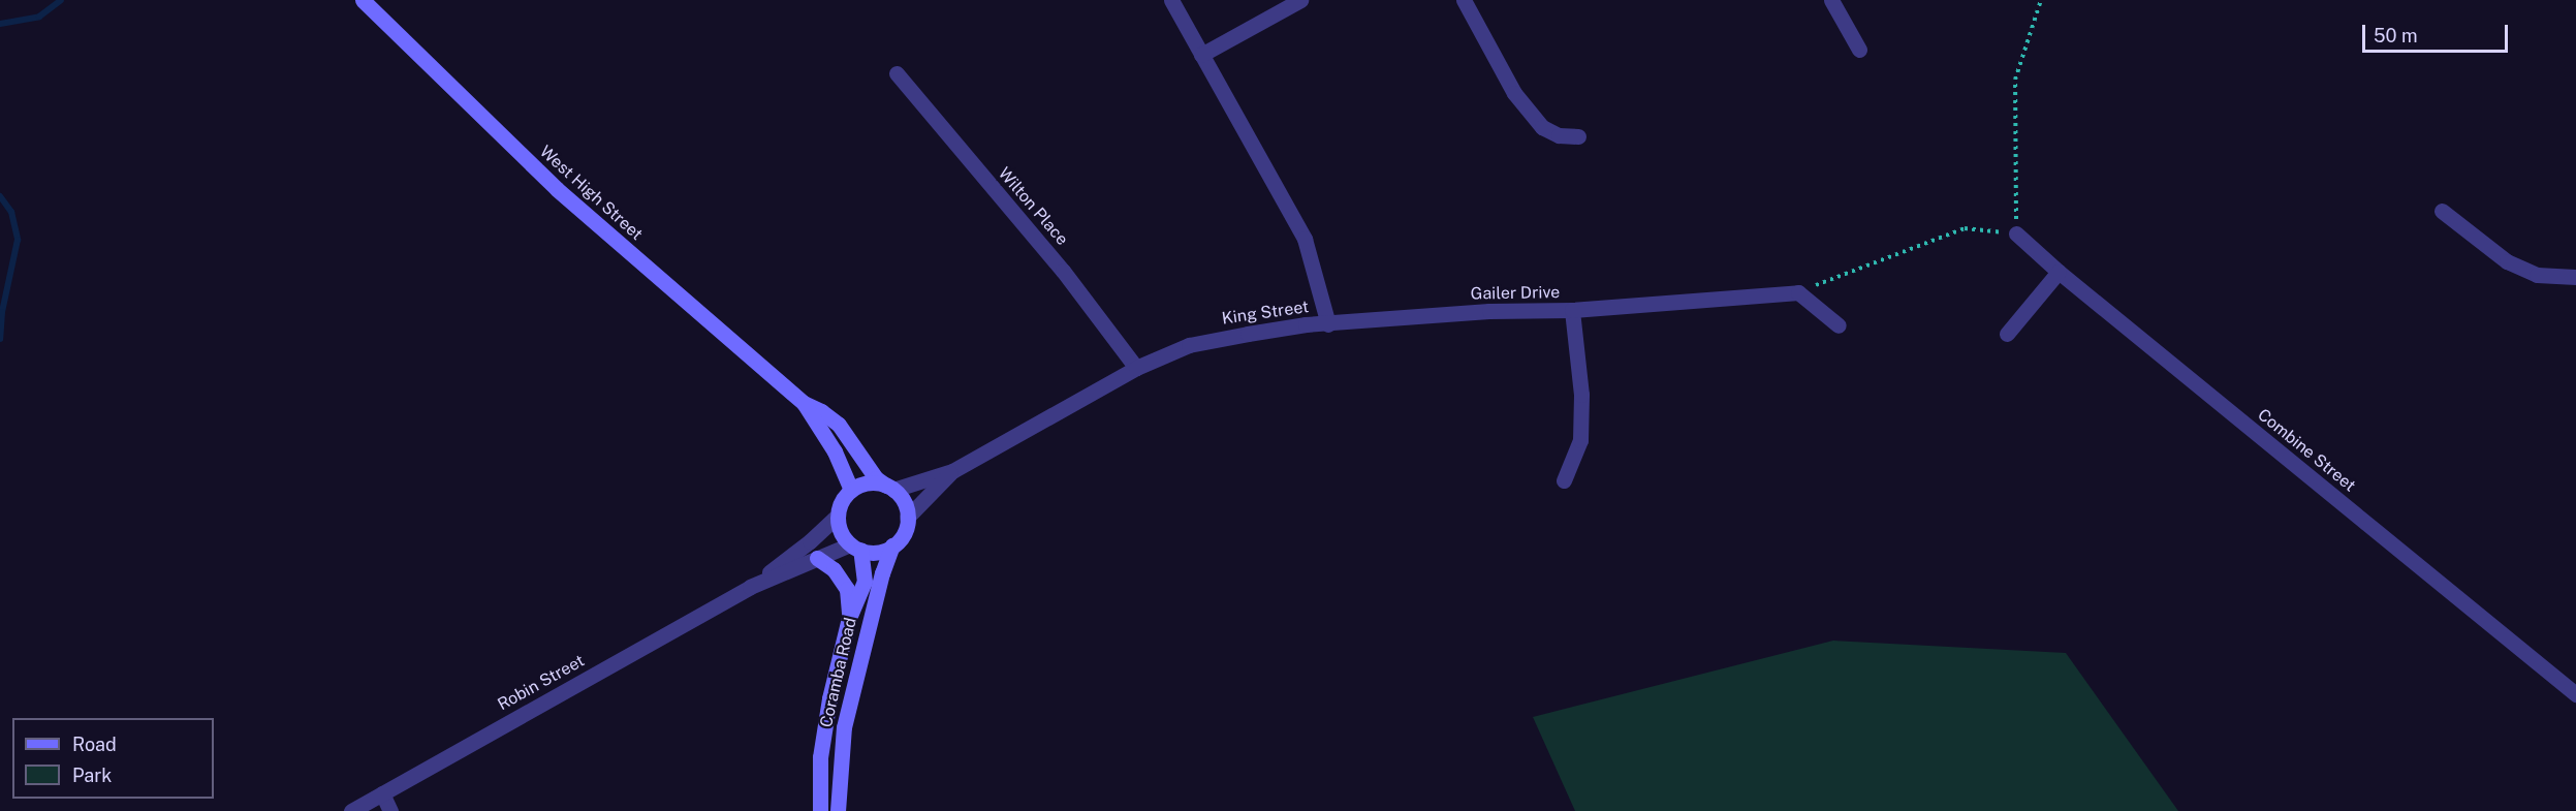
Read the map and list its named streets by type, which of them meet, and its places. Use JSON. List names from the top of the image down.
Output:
{
  "streets": {
    "main road": ["West High Street", "Coramba Road"],
    "street": [
      "Wilton Place",
      "Gailer Drive",
      "King Street",
      "Combine Street",
      "Robin Street"
    ]
  },
  "crossings": [
    ["West High Street", "King Street"],
    ["West High Street", "Coramba Road"],
    ["West High Street", "Robin Street"],
    ["Wilton Place", "King Street"],
    ["Gailer Drive", "King Street"],
    ["King Street", "Coramba Road"],
    ["King Street", "Robin Street"],
    ["Coramba Road", "Robin Street"]
  ],
  "legend": ["Road", "Park"],
  "scale_bar": "50 m"
}
